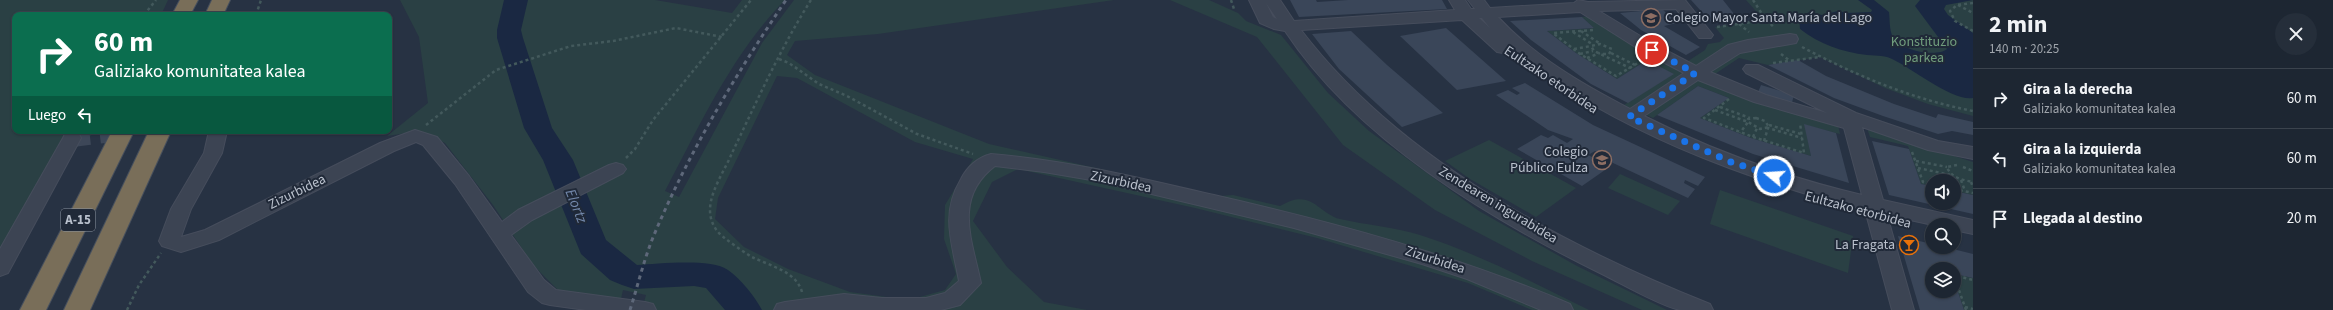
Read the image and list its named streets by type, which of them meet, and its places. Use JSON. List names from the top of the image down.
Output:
{
  "streets": {
    "highway": ["A-15"],
    "street": ["Eultzako etorbidea", "Zizurbidea", "Zendearen ingurabidea"]
  },
  "water": ["Elortz"],
  "parks": ["Konstituzio parkea"],
  "places": {
    "school or university": ["Colegio Mayor Santa María del Lago", "Colegio Público Eulza"],
    "bar": ["La Fragata"]
  },
  "page": {
    "heading": ["2 min", "140 m · 20:25"],
    "turn": ["60 m", "Galiziako komunitatea kalea"],
    "list": [
      {
        "name": "Gira a la derecha",
        "note": "Galiziako komunitatea kalea",
        "value": "60 m"
      },
      {
        "name": "Gira a la izquierda",
        "note": "Galiziako komunitatea kalea",
        "value": "60 m"
      },
      {
        "name": "Llegada al destino",
        "value": "20 m"
      }
    ],
    "then": "Luego"
  }
}
